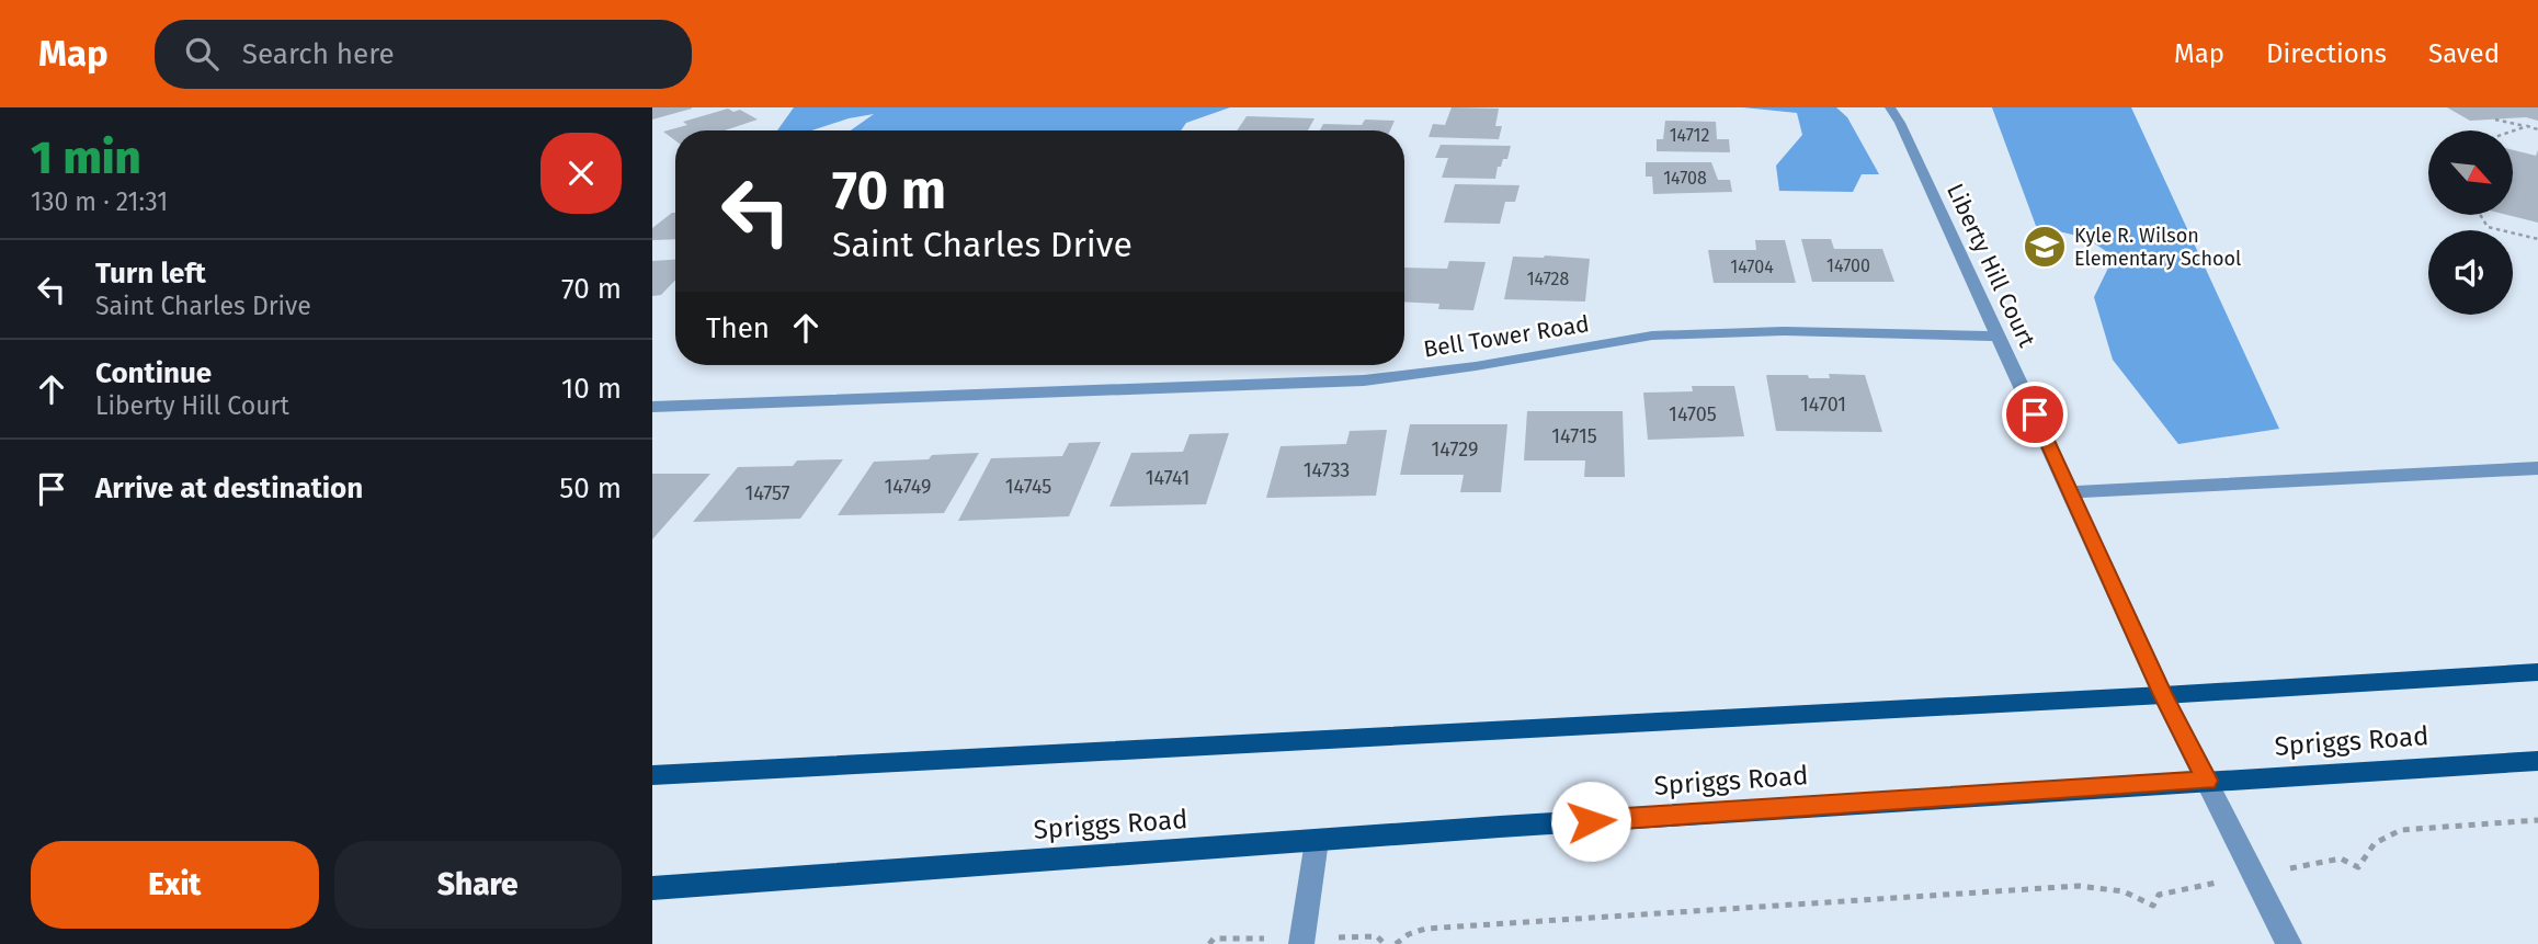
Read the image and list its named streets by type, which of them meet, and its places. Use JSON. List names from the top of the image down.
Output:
{
  "streets": {
    "main road": ["Spriggs Road"],
    "street": ["Liberty Hill Court", "Bell Tower Road"]
  },
  "crossings": [
    ["Liberty Hill Court", "Bell Tower Road"],
    ["Liberty Hill Court", "Spriggs Road"]
  ],
  "places": {
    "school or university": ["Kyle R. Wilson Elementary School"]
  },
  "house_numbers": [
    "14712",
    "14708",
    "14700",
    "14704",
    "14728",
    "14701",
    "14705",
    "14715",
    "14729",
    "14733",
    "14741",
    "14749",
    "14745",
    "14757"
  ],
  "north": "bottom right",
  "page": {
    "header": "Map",
    "search": "Search here",
    "nav": ["Map", "Directions", "Saved"],
    "heading": ["1 min", "130 m · 21:31"],
    "turn": ["70 m", "Saint Charles Drive"],
    "list": [
      {
        "name": "Turn left",
        "note": "Saint Charles Drive",
        "value": "70 m"
      },
      {
        "name": "Continue",
        "note": "Liberty Hill Court",
        "value": "10 m"
      },
      {
        "name": "Arrive at destination",
        "value": "50 m"
      }
    ],
    "then": "Then",
    "buttons": ["Exit", "Share"]
  }
}
